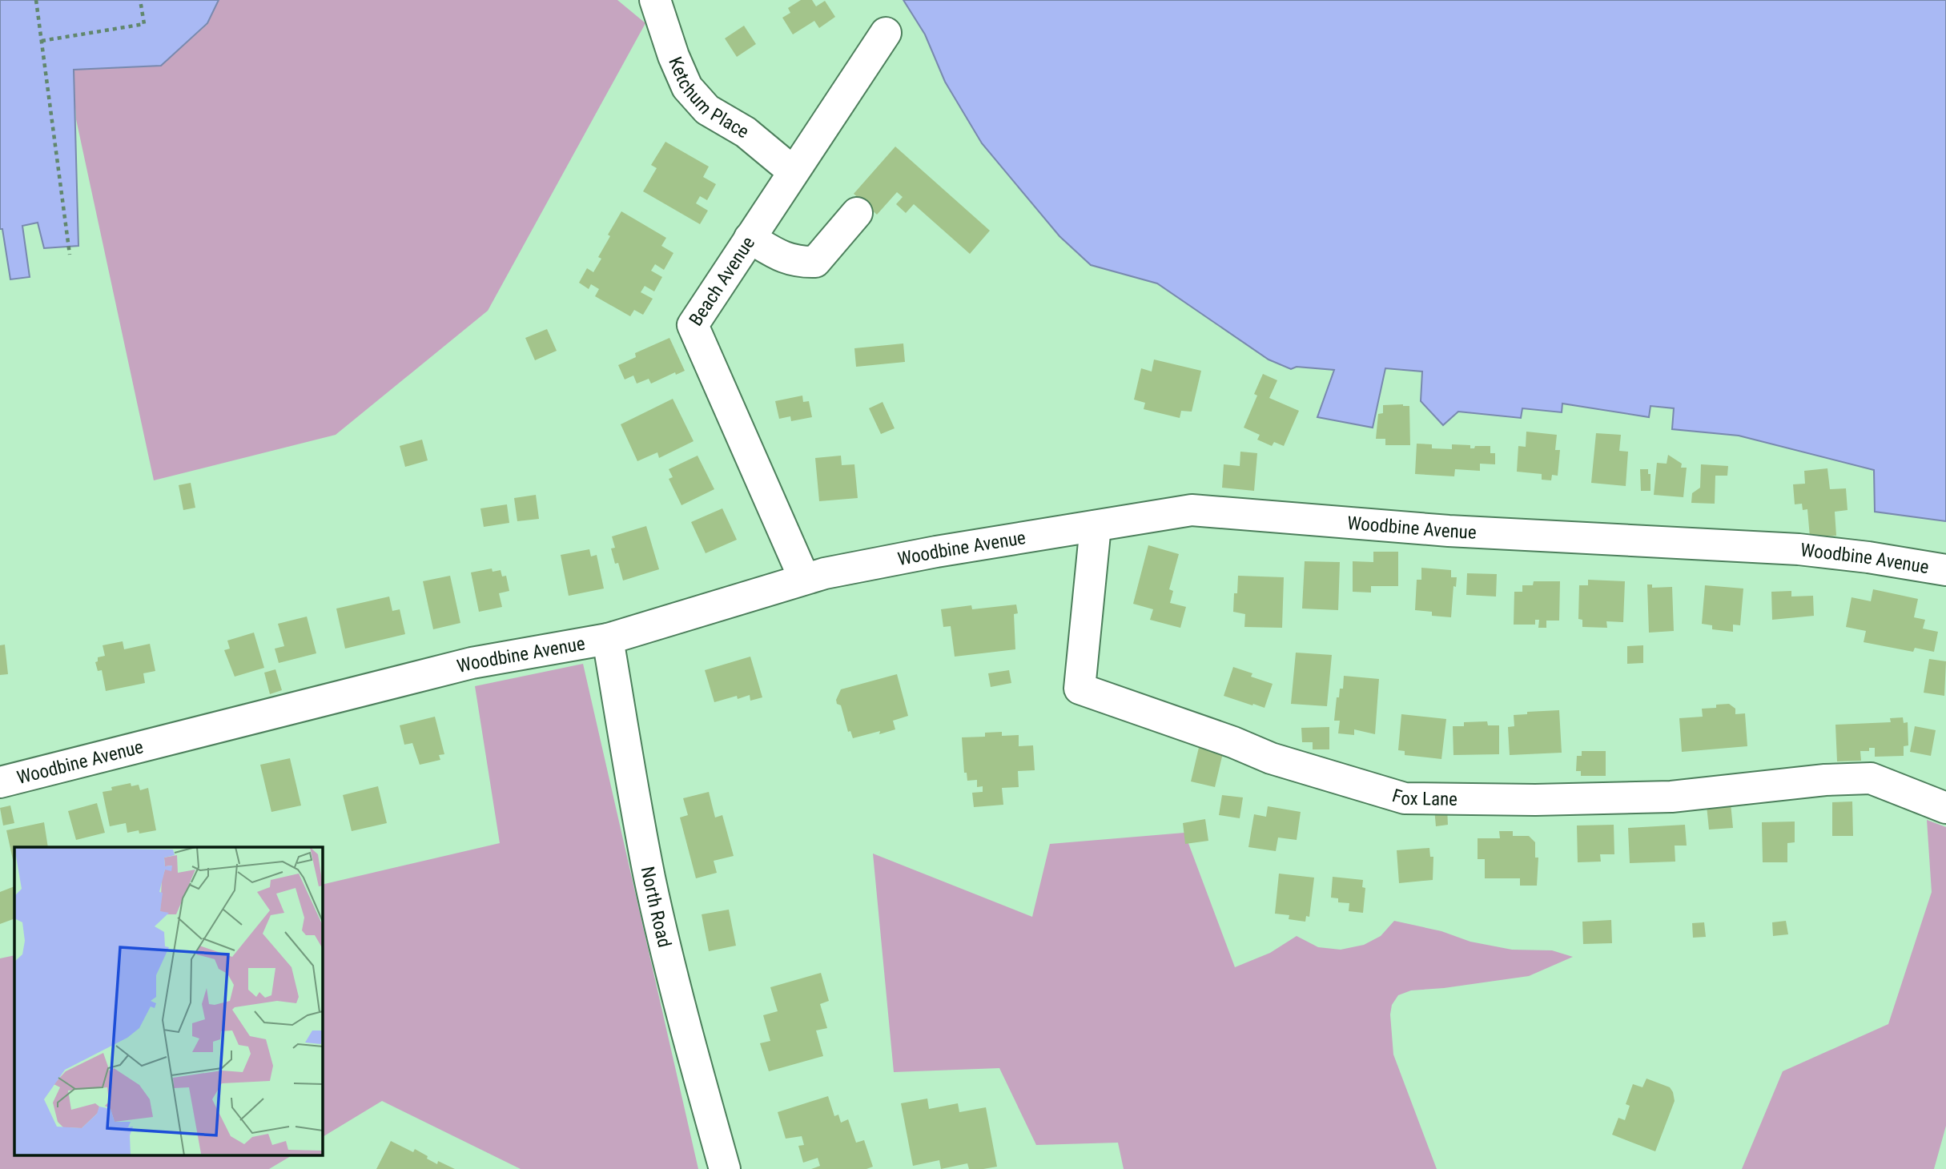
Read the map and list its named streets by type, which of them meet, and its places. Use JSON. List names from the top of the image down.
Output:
{
  "streets": {
    "street": [
      "Ketchum Place",
      "Beach Avenue",
      "Woodbine Avenue",
      "Fox Lane",
      "North Road"
    ]
  },
  "crossings": [
    ["Ketchum Place", "Beach Avenue"],
    ["Beach Avenue", "Woodbine Avenue"],
    ["Woodbine Avenue", "Fox Lane"],
    ["Woodbine Avenue", "North Road"]
  ]
}
